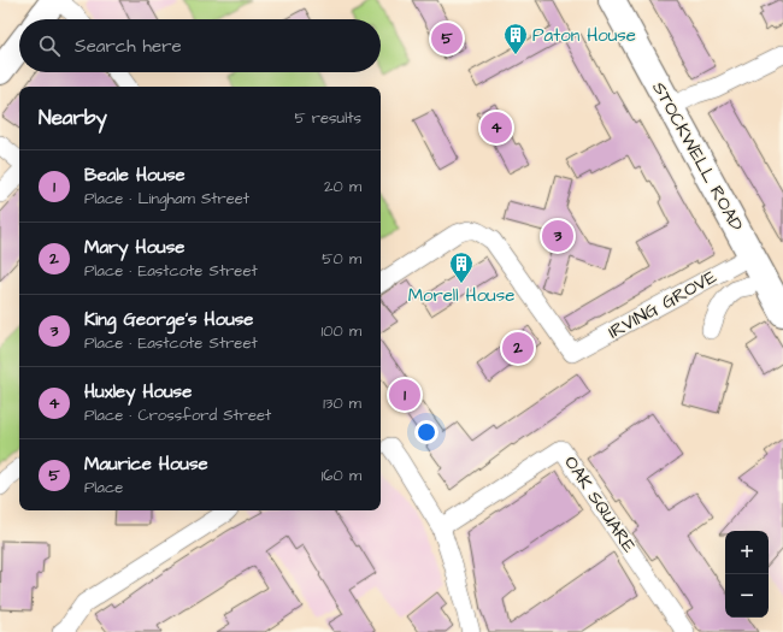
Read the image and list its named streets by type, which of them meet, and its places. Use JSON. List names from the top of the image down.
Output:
{
  "streets": {
    "highway": ["STOCKWELL ROAD"],
    "street": ["IRVING GROVE", "OAK SQUARE"]
  },
  "crossings": [
    ["STOCKWELL ROAD", "IRVING GROVE"]
  ],
  "places": {
    "building": ["Paton House", "Morell House"]
  },
  "page": {
    "search": "Search here",
    "pins": [
      "5",
      "4",
      "3",
      "2",
      "1"
    ],
    "heading": ["Nearby", "5 results"],
    "list": [
      {
        "mark": "1",
        "name": "Beale House",
        "note": "Place · Lingham Street",
        "value": "20 m"
      },
      {
        "mark": "2",
        "name": "Mary House",
        "note": "Place · Eastcote Street",
        "value": "50 m"
      },
      {
        "mark": "3",
        "name": "King George's House",
        "note": "Place · Eastcote Street",
        "value": "100 m"
      },
      {
        "mark": "4",
        "name": "Huxley House",
        "note": "Place · Crossford Street",
        "value": "130 m"
      },
      {
        "mark": "5",
        "name": "Maurice House",
        "note": "Place",
        "value": "160 m"
      }
    ],
    "map_buttons": ["+", "−"]
  }
}
